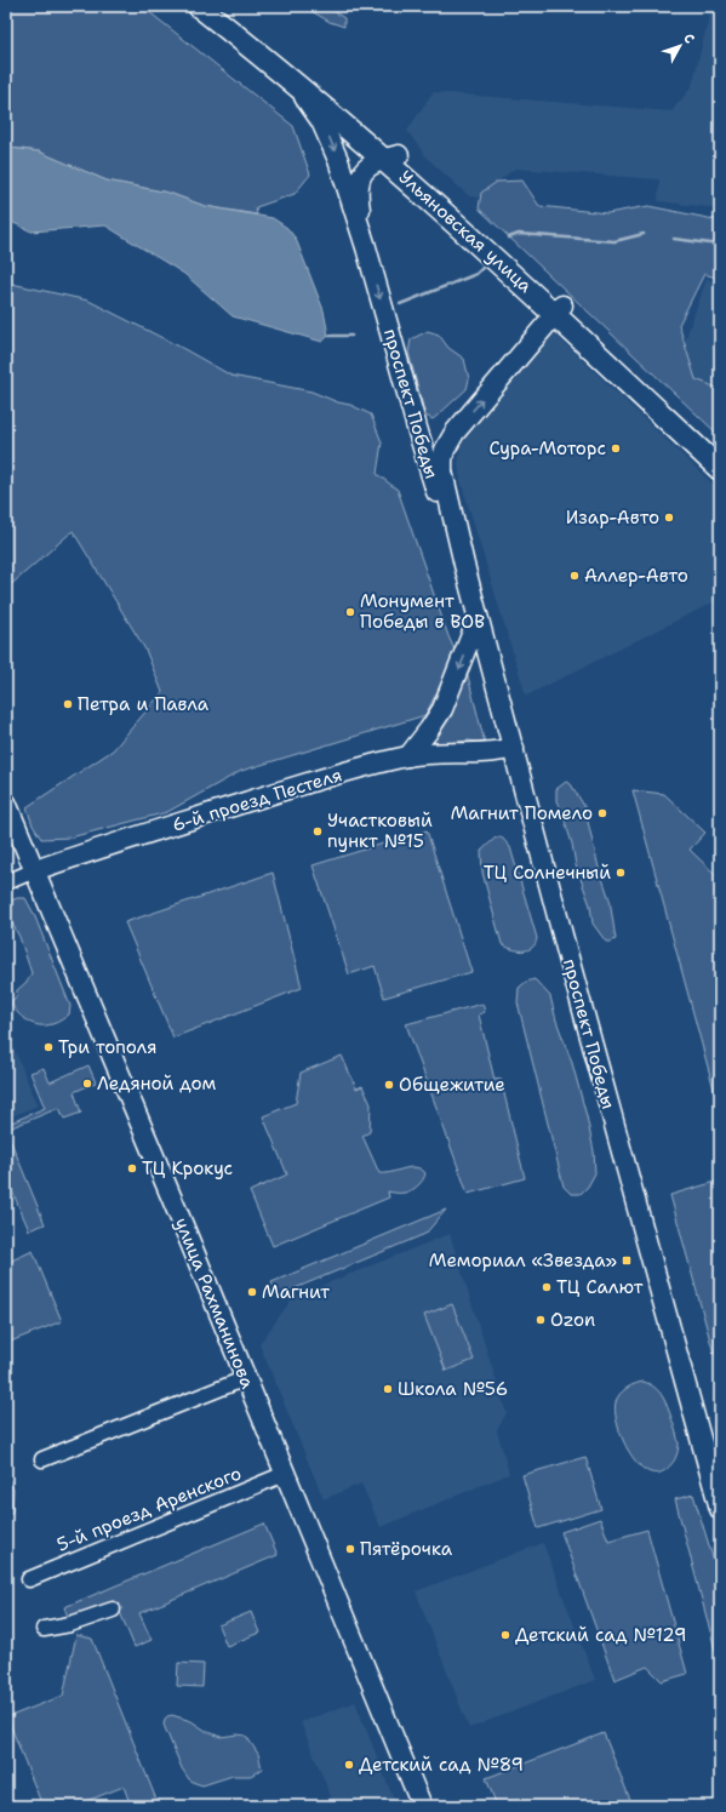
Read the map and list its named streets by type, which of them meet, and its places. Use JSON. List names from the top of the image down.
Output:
{
  "streets": {
    "highway": ["Ульяновская улица"],
    "main road": ["проспект Победы", "6-й проезд Пестеля", "улица Рахманинова"],
    "street": ["5-й проезд Аренского"]
  },
  "crossings": [
    ["Ульяновская улица", "проспект Победы"],
    ["проспект Победы", "6-й проезд Пестеля"],
    ["6-й проезд Пестеля", "улица Рахманинова"],
    ["улица Рахманинова", "5-й проезд Аренского"]
  ],
  "places": {
    "other": [
      "Сура-Моторс",
      "Изар-Авто",
      "Аллер-Авто",
      "Монумент Победы в ВОВ",
      "Петра и Павла",
      "Магнит Помело",
      "Участковый пункт №15",
      "ТЦ Солнечный",
      "Три тополя",
      "Ледяной дом",
      "Общежитие",
      "ТЦ Крокус",
      "ТЦ Салют",
      "Магнит",
      "Ozon",
      "Школа №56",
      "Пятёрочка",
      "Детский сад №129",
      "Детский сад №89"
    ],
    "transit": ["Мемориал «Звезда»"]
  },
  "north": "top right"
}
